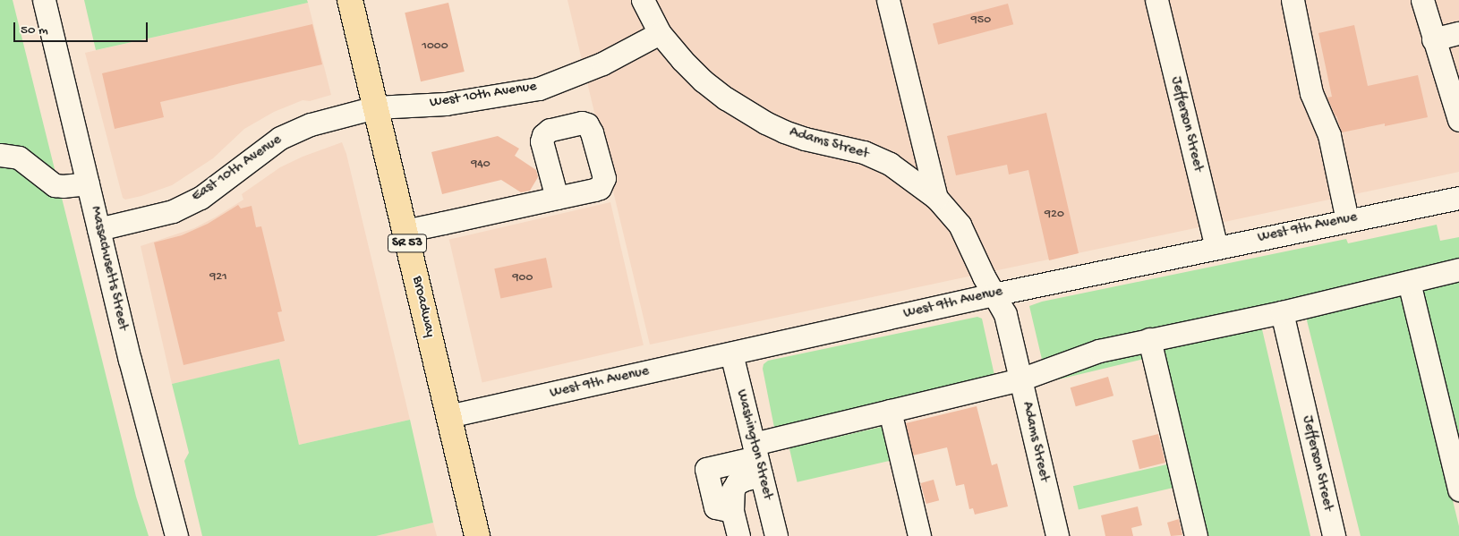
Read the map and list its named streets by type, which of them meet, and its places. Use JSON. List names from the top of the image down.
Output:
{
  "streets": {
    "main road": ["SR 53", "Broadway"],
    "street": [
      "West 10th Avenue",
      "Jefferson Street",
      "Adams Street",
      "East 10th Avenue",
      "West 9th Avenue",
      "Massachusetts Street",
      "Washington Street"
    ]
  },
  "crossings": [
    ["West 10th Avenue", "Adams Street"],
    ["West 10th Avenue", "East 10th Avenue"],
    ["West 10th Avenue", "Broadway"],
    ["Jefferson Street", "West 9th Avenue"],
    ["Adams Street", "West 9th Avenue"],
    ["East 10th Avenue", "Massachusetts Street"],
    ["East 10th Avenue", "Broadway"],
    ["West 9th Avenue", "Broadway"],
    ["West 9th Avenue", "Washington Street"]
  ],
  "house_numbers": [
    "950",
    "1000",
    "940",
    "920",
    "921",
    "900"
  ],
  "scale_bar": "50 m"
}
